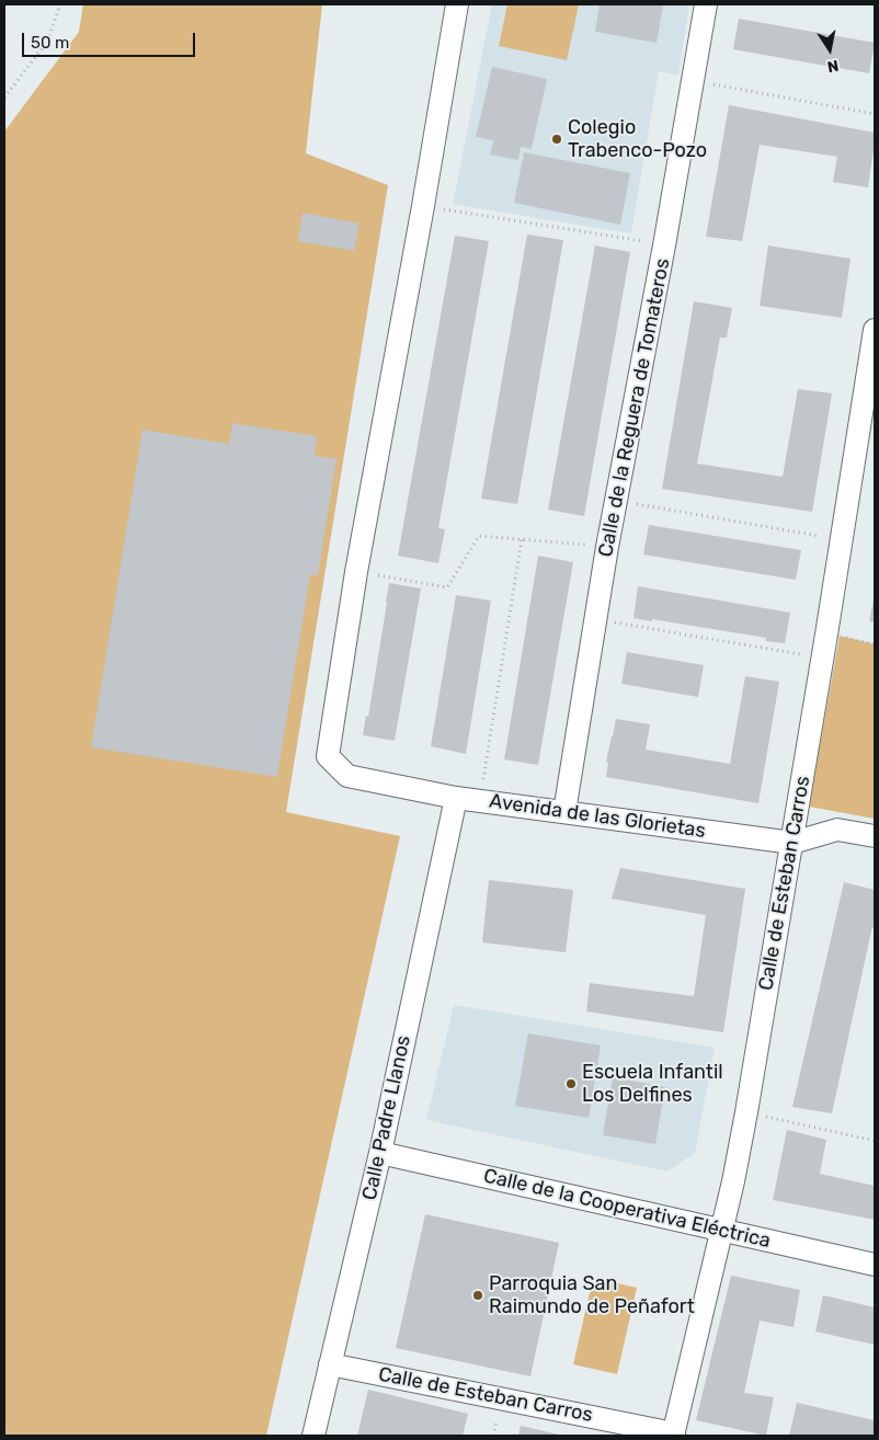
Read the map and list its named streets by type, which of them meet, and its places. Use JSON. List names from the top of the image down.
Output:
{
  "streets": {
    "street": [
      "Calle de la Reguera de Tomateros",
      "Avenida de las Glorietas",
      "Calle de Esteban Carros",
      "Calle Padre Llanos",
      "Calle de la Cooperativa Eléctrica"
    ]
  },
  "crossings": [
    ["Calle de la Reguera de Tomateros", "Avenida de las Glorietas"],
    ["Avenida de las Glorietas", "Calle de Esteban Carros"],
    ["Avenida de las Glorietas", "Calle Padre Llanos"],
    ["Calle de Esteban Carros", "Calle Padre Llanos"],
    ["Calle de Esteban Carros", "Calle de la Cooperativa Eléctrica"],
    ["Calle Padre Llanos", "Calle de la Cooperativa Eléctrica"]
  ],
  "places": ["Colegio Trabenco-Pozo", "Escuela Infantil Los Delfines", "Parroquia San Raimundo de Peñafort"],
  "scale_bar": "50 m",
  "north": "bottom"
}
